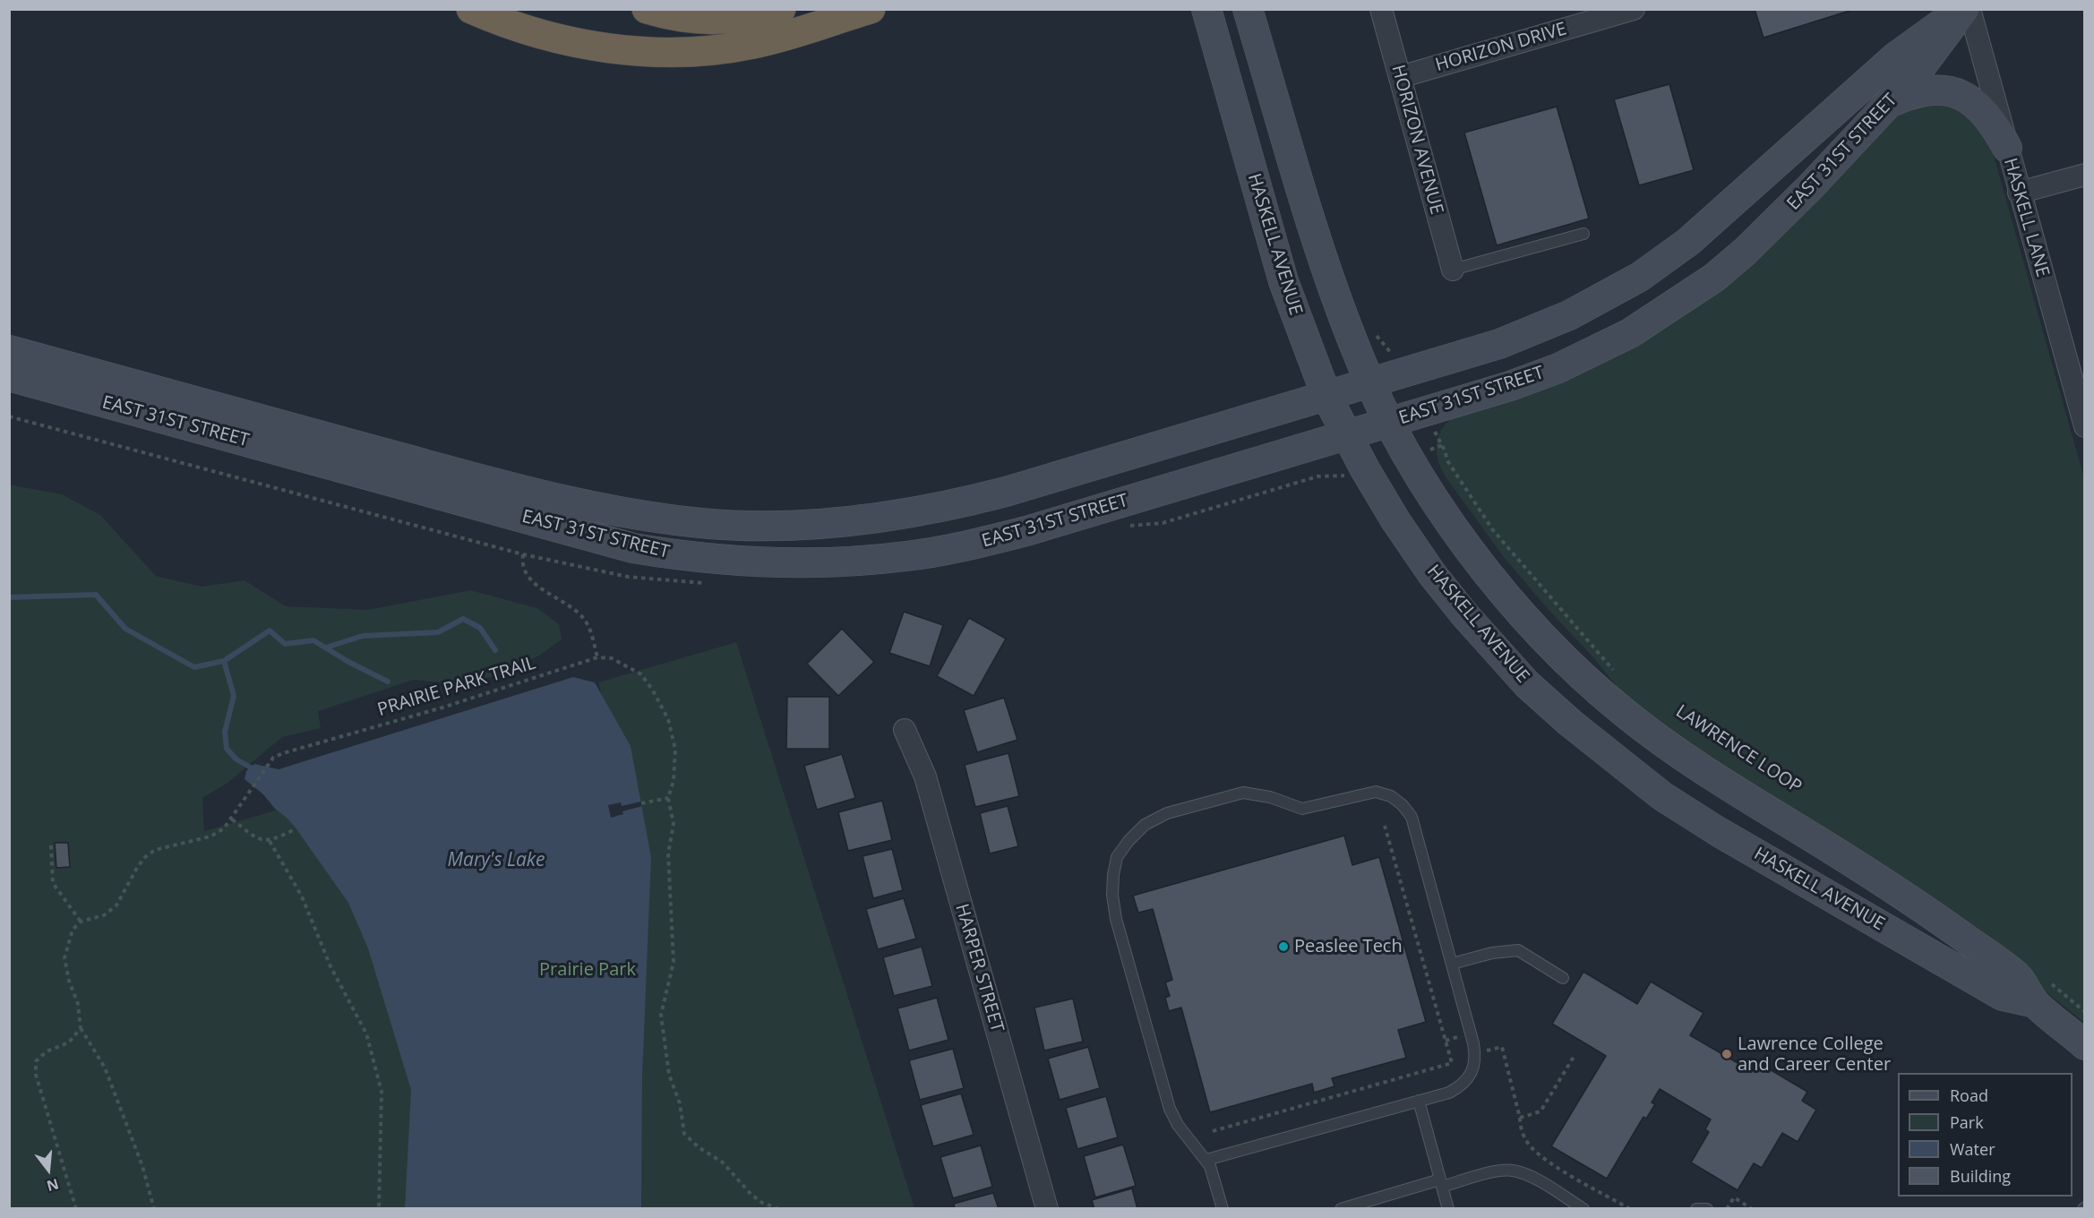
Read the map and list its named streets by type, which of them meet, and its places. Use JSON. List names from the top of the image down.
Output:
{
  "streets": {
    "main road": ["EAST 31ST STREET", "HASKELL AVENUE"],
    "street": [
      "HORIZON DRIVE",
      "HORIZON AVENUE",
      "HASKELL LANE",
      "HARPER STREET"
    ],
    "path": ["PRAIRIE PARK TRAIL"]
  },
  "crossings": [
    ["HORIZON DRIVE", "HORIZON AVENUE"],
    ["EAST 31ST STREET", "HASKELL AVENUE"]
  ],
  "water": ["Mary's Lake"],
  "parks": ["Prairie Park"],
  "places": ["Peaslee Tech", "Lawrence College and Career Center"],
  "legend": [
    "Road",
    "Park",
    "Water",
    "Building"
  ],
  "north": "bottom"
}
